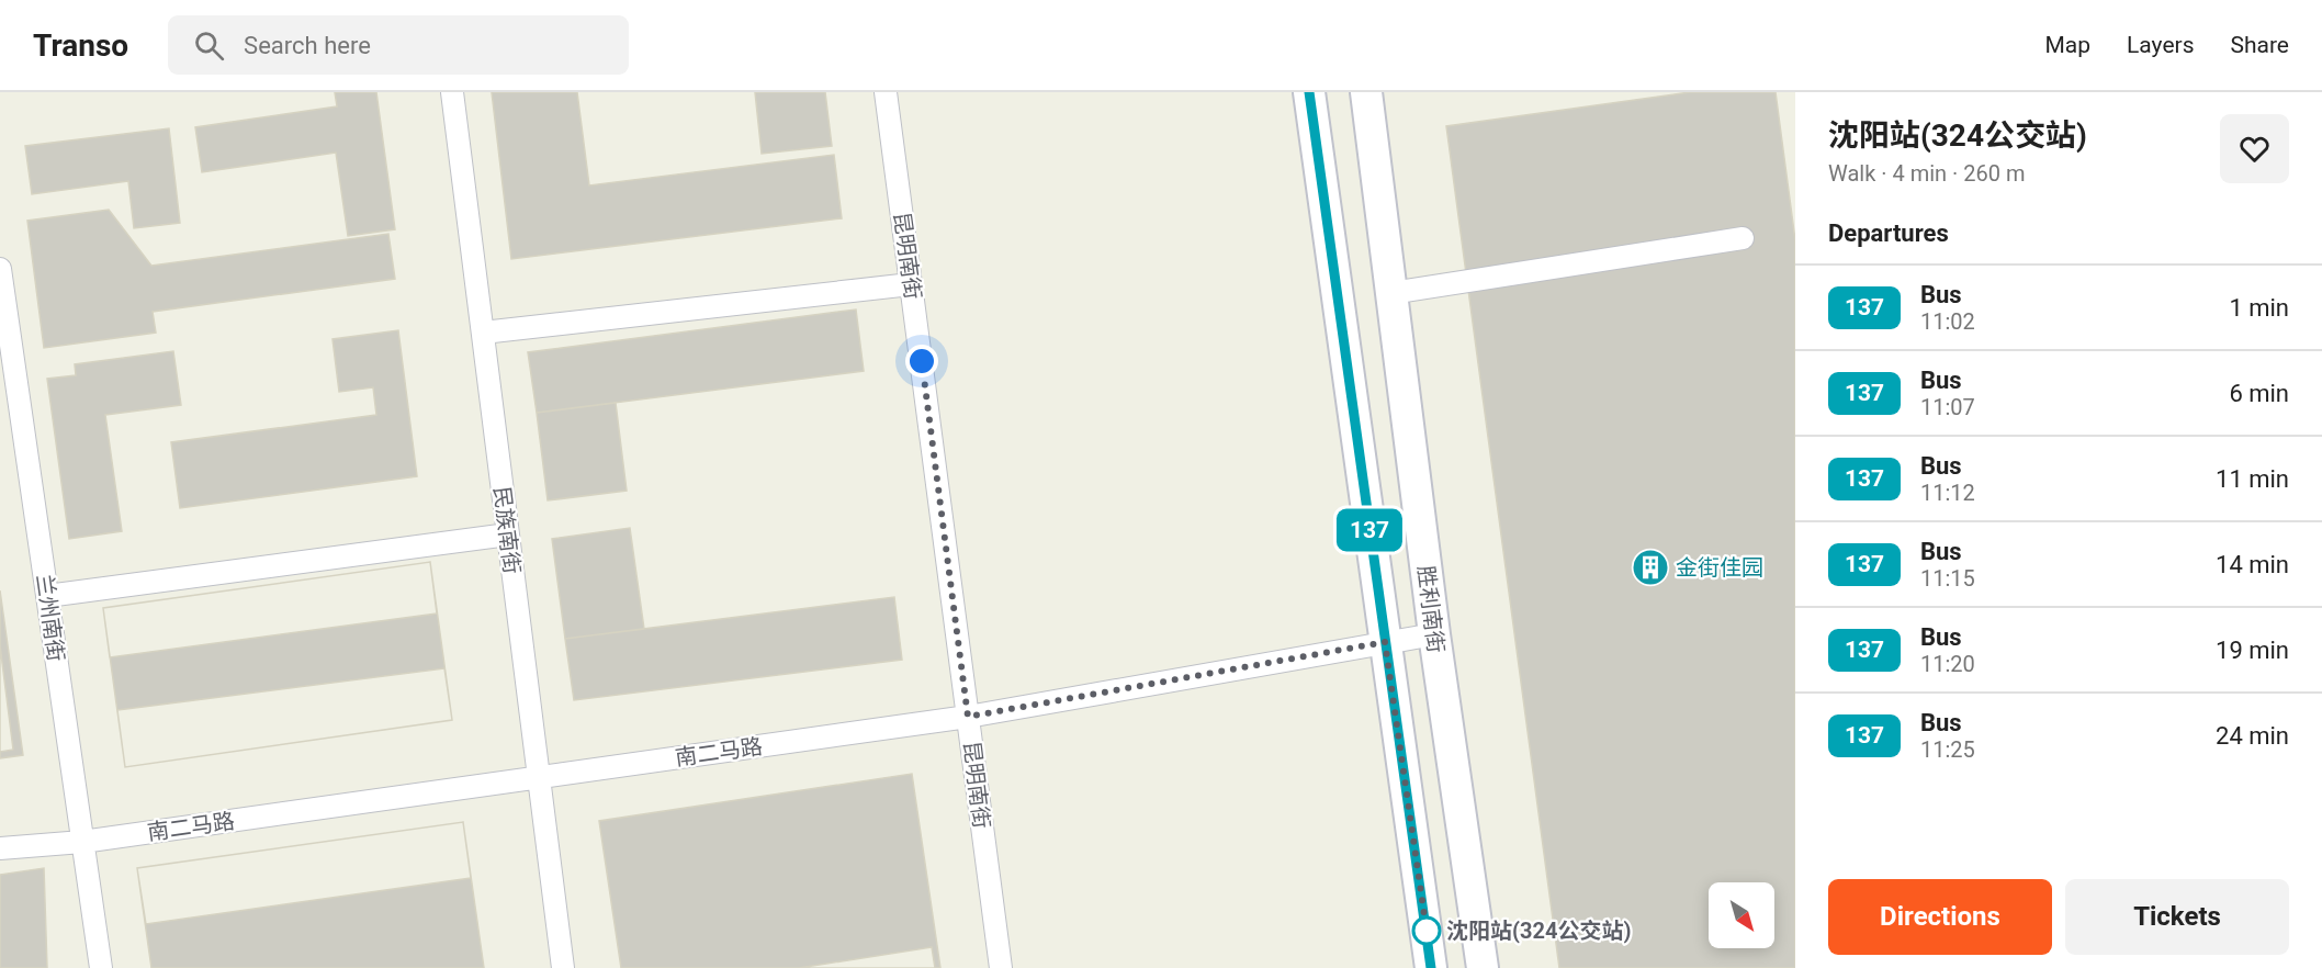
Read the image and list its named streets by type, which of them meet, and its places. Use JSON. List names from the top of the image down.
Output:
{
  "streets": {
    "main road": ["胜利南街"],
    "street": [
      "昆明南街",
      "民族南街",
      "兰州南街",
      "南二马路"
    ]
  },
  "crossings": [
    ["昆明南街", "南二马路"],
    ["民族南街", "南二马路"],
    ["胜利南街", "南二马路"],
    ["兰州南街", "南二马路"]
  ],
  "places": {
    "building": ["金街佳园"],
    "other": ["沈阳站(324公交站)"]
  },
  "lines": ["bus line 137"],
  "north": "bottom right",
  "page": {
    "header": "Transo",
    "search": "Search here",
    "nav": ["Map", "Layers", "Share"],
    "on_map": "137",
    "heading": [
      ["沈阳站(324公交站)", "Walk · 4 min · 260 m"],
      "Departures"
    ],
    "list": [
      {
        "mark": "137",
        "name": "Bus",
        "note": "11:02",
        "value": "1 min"
      },
      {
        "mark": "137",
        "name": "Bus",
        "note": "11:07",
        "value": "6 min"
      },
      {
        "mark": "137",
        "name": "Bus",
        "note": "11:12",
        "value": "11 min"
      },
      {
        "mark": "137",
        "name": "Bus",
        "note": "11:15",
        "value": "14 min"
      },
      {
        "mark": "137",
        "name": "Bus",
        "note": "11:20",
        "value": "19 min"
      },
      {
        "mark": "137",
        "name": "Bus",
        "note": "11:25",
        "value": "24 min"
      }
    ],
    "buttons": ["Directions", "Tickets"]
  }
}
